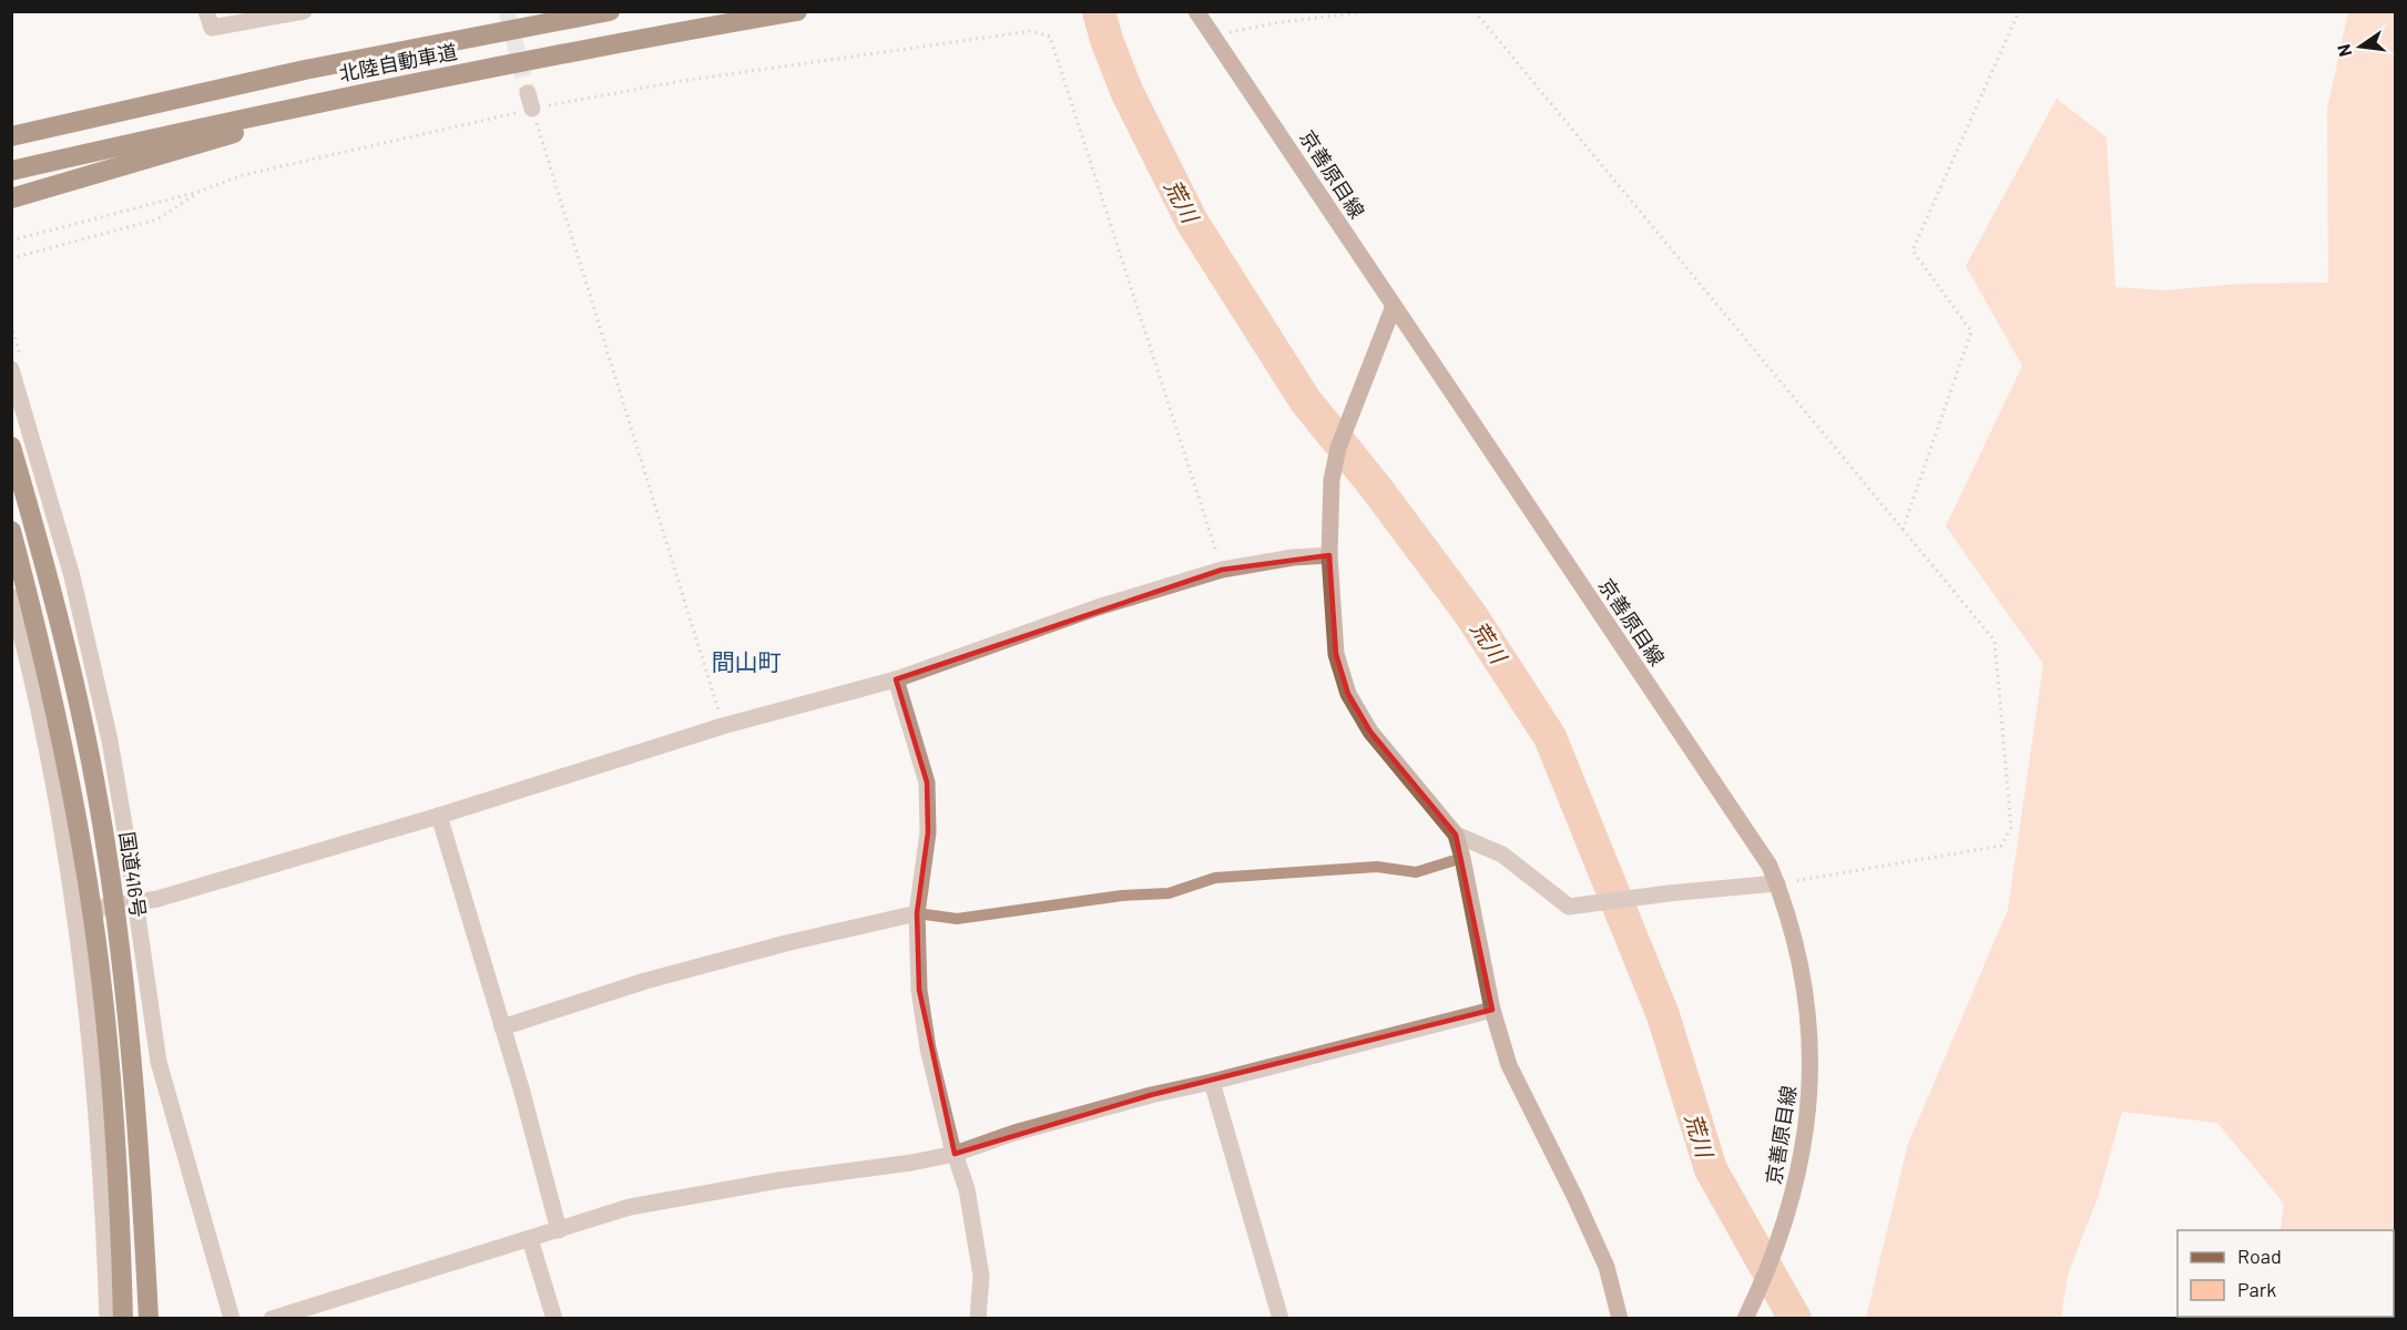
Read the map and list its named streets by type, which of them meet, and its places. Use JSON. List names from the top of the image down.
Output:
{
  "streets": {
    "highway": ["北陸自動車道", "国道416号"],
    "main road": ["京善原目線"]
  },
  "districts": ["間山町"],
  "water": ["荒川"],
  "legend": ["Road", "Park"],
  "north": "left"
}
